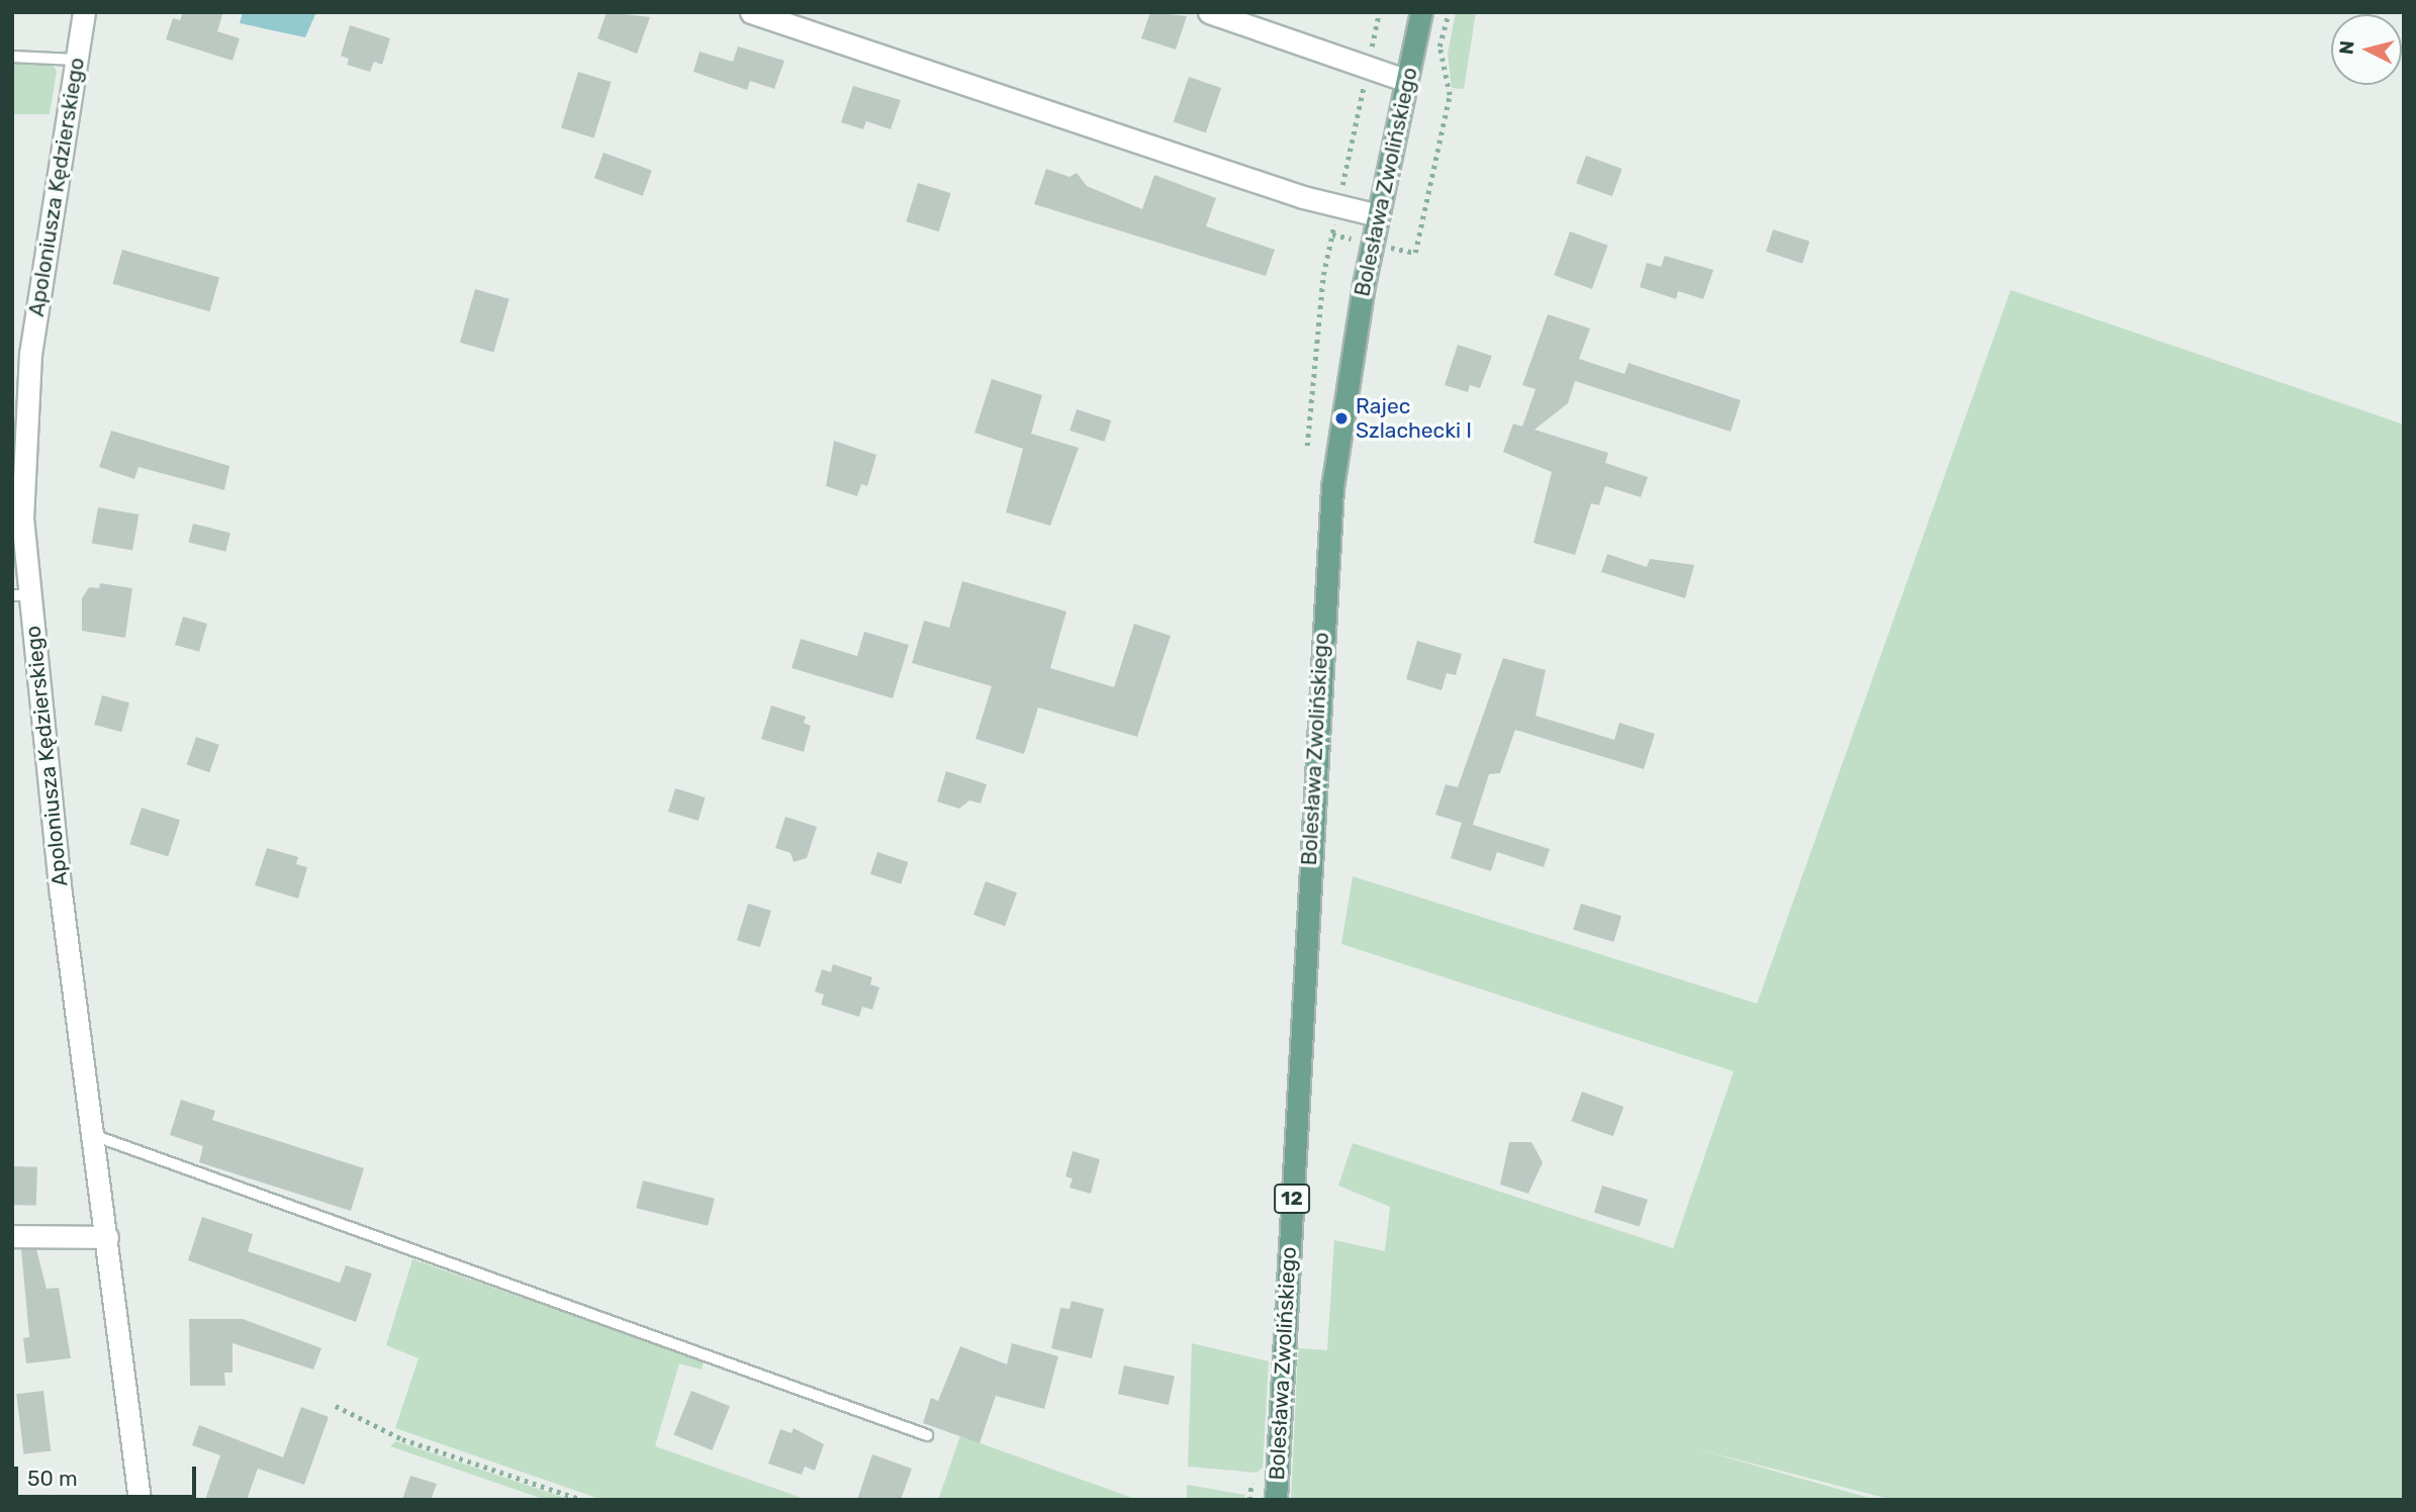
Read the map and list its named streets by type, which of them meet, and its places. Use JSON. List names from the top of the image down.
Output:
{
  "streets": {
    "main road": ["Bolesława Zwolińskiego", "12"],
    "street": ["Apoloniusza Kędzierskiego"]
  },
  "places": ["Rajec Szlachecki I"],
  "scale_bar": "50 m",
  "north": "left"
}
